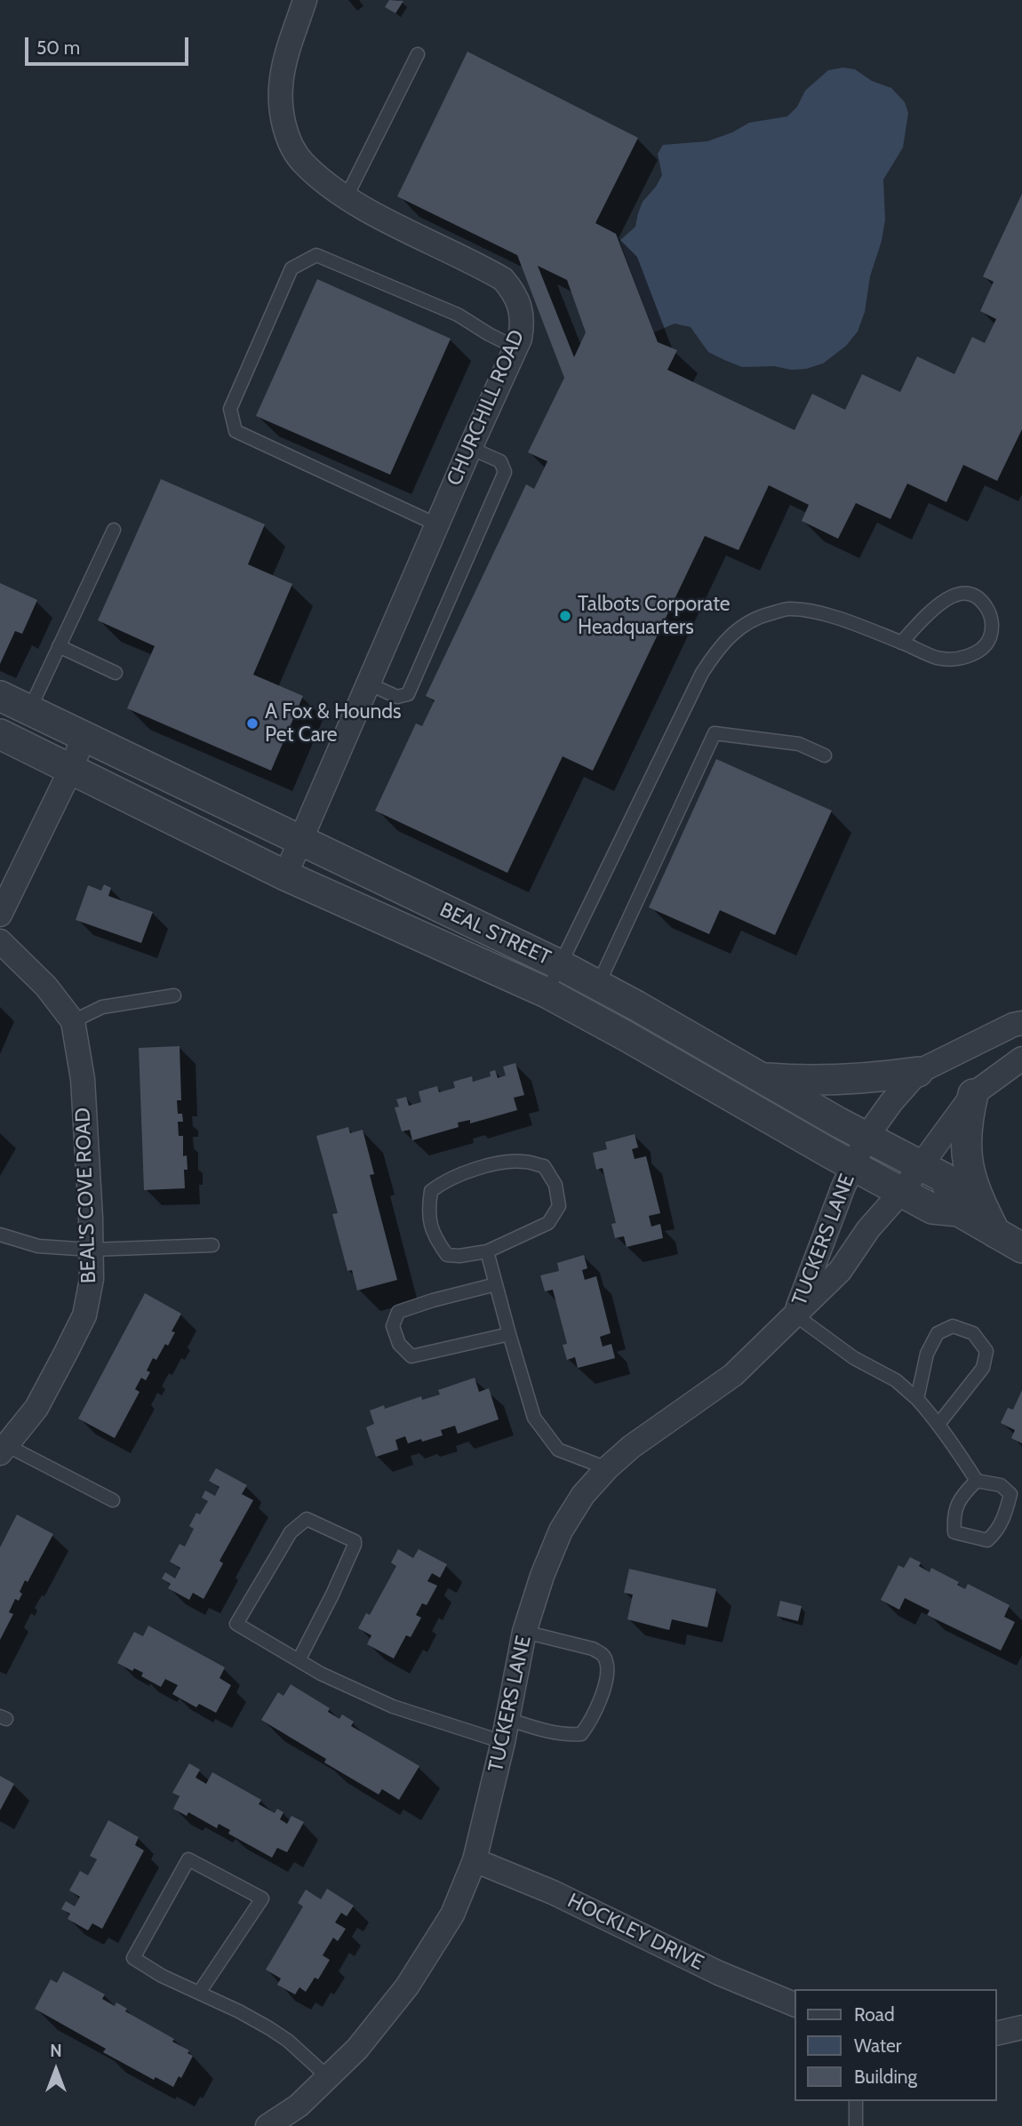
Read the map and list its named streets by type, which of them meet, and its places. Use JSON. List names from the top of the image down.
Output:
{
  "streets": {
    "street": [
      "CHURCHILL ROAD",
      "BEAL STREET",
      "BEAL'S COVE ROAD",
      "TUCKERS LANE",
      "HOCKLEY DRIVE"
    ]
  },
  "crossings": [
    ["CHURCHILL ROAD", "BEAL STREET"],
    ["BEAL STREET", "TUCKERS LANE"],
    ["TUCKERS LANE", "HOCKLEY DRIVE"]
  ],
  "places": ["Talbots Corporate Headquarters", "A Fox & Hounds Pet Care"],
  "legend": ["Road", "Water", "Building"],
  "scale_bar": "50 m",
  "north": "top"
}
